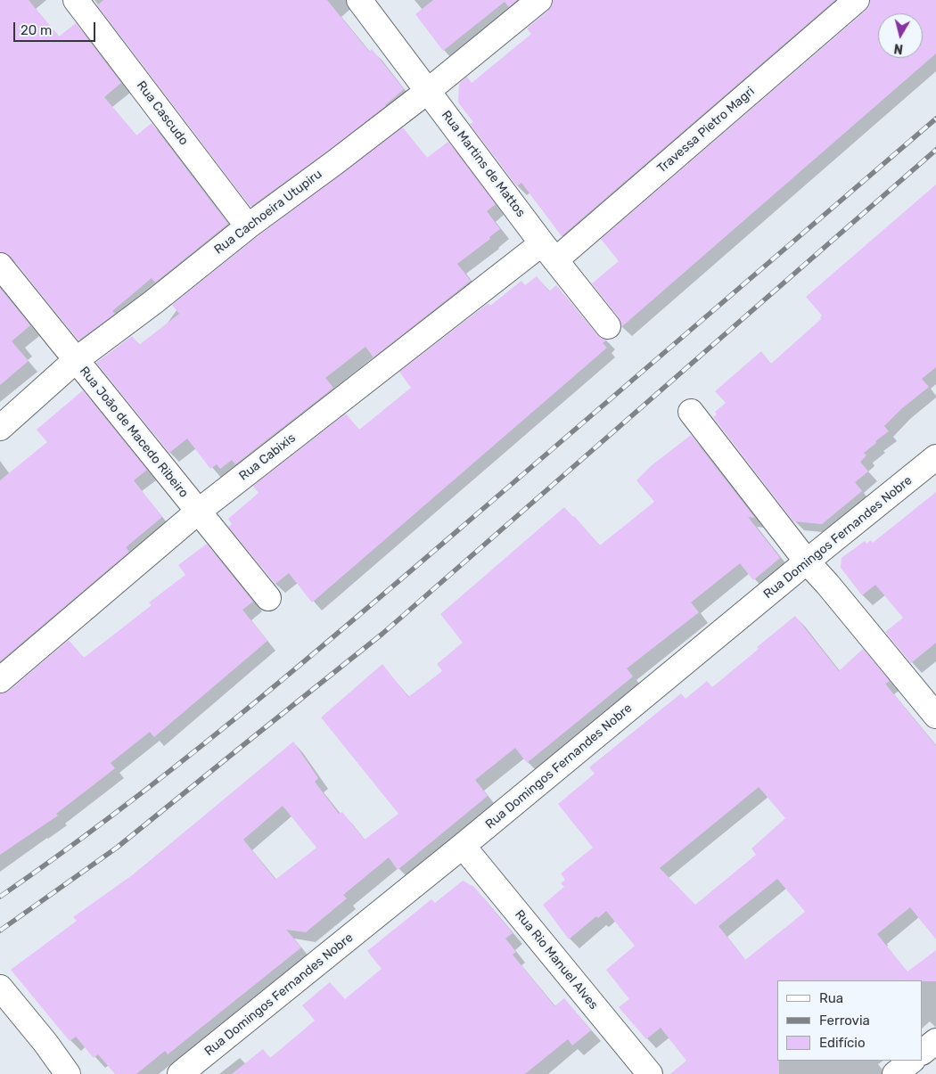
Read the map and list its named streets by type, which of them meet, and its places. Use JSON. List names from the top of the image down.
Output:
{
  "streets": {
    "street": [
      "Rua Cascudo",
      "Travessa Pietro Magri",
      "Rua Martins de Mattos",
      "Rua Cachoeira Utupiru",
      "Rua João de Macedo Ribeiro",
      "Rua Cabixis",
      "Rua Domingos Fernandes Nobre",
      "Rua Rio Manuel Alves"
    ]
  },
  "crossings": [
    ["Rua Cascudo", "Rua Cachoeira Utupiru"],
    ["Travessa Pietro Magri", "Rua Martins de Mattos"],
    ["Travessa Pietro Magri", "Rua Cabixis"],
    ["Rua Martins de Mattos", "Rua Cachoeira Utupiru"],
    ["Rua Martins de Mattos", "Rua Cabixis"],
    ["Rua Cachoeira Utupiru", "Rua João de Macedo Ribeiro"],
    ["Rua João de Macedo Ribeiro", "Rua Cabixis"],
    ["Rua Domingos Fernandes Nobre", "Rua Rio Manuel Alves"]
  ],
  "legend": ["Rua", "Ferrovia", "Edifício"],
  "scale_bar": "20 m",
  "north": "bottom"
}
